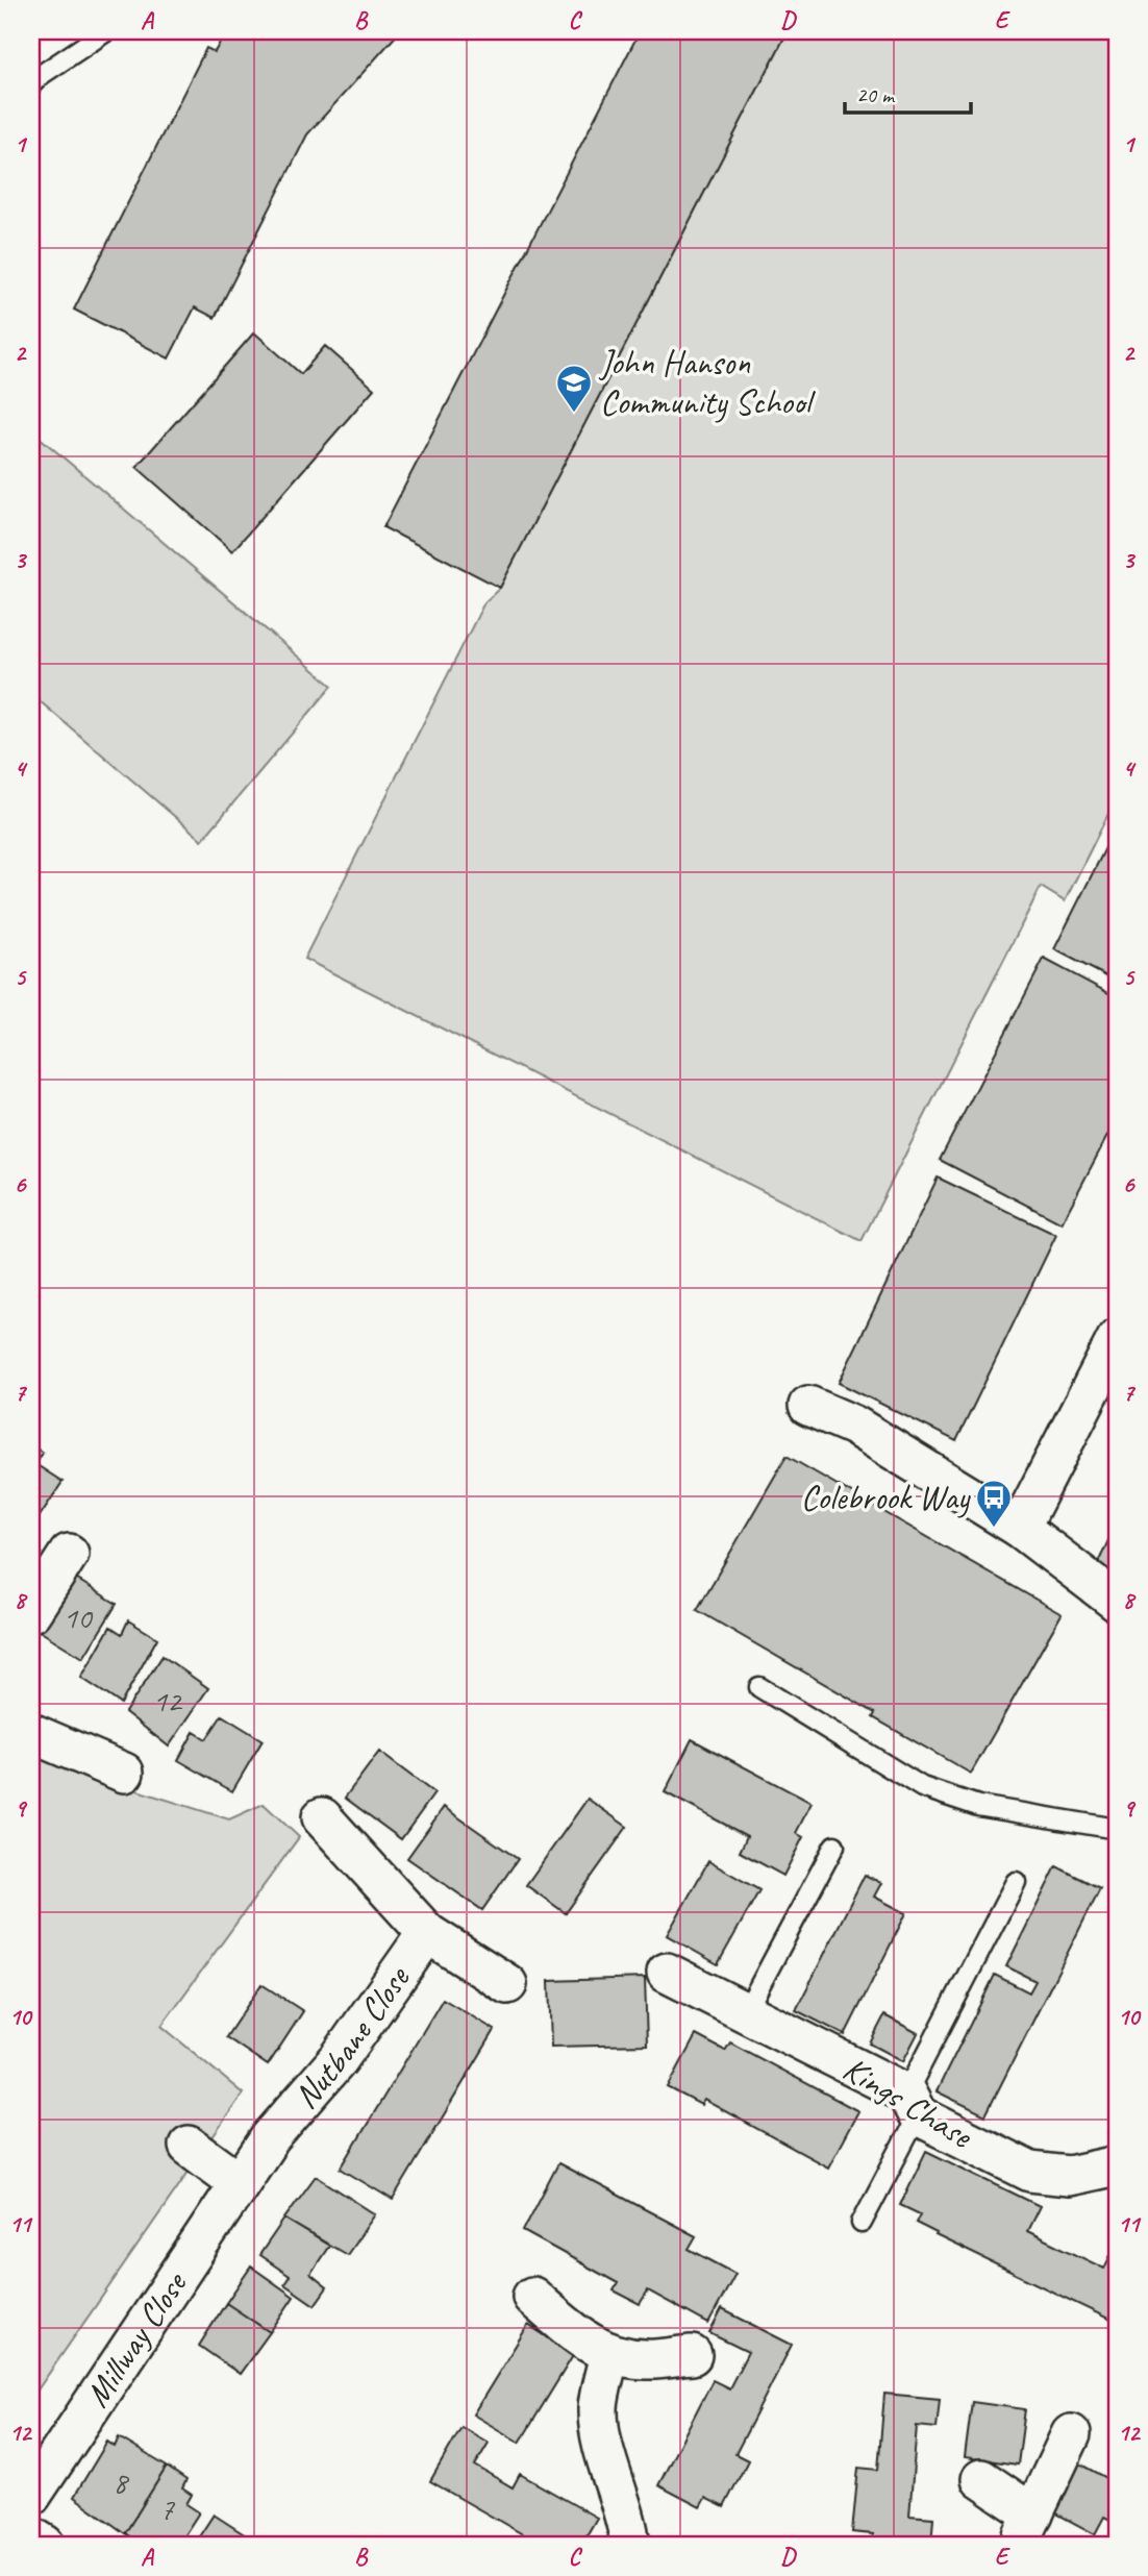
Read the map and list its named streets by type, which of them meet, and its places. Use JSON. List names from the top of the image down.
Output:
{
  "streets": {
    "street": ["Nutbane Close", "Kings Chase", "Millway Close"]
  },
  "crossings": [
    ["Nutbane Close", "Millway Close"]
  ],
  "places": {
    "school or university": ["John Hanson Community School"],
    "bus stop": ["Colebrook Way"]
  },
  "house_numbers": [
    "10",
    "12",
    "8",
    "7"
  ],
  "scale_bar": "20 m",
  "grid": {
    "columns": [
      "A",
      "B",
      "C",
      "D",
      "E"
    ],
    "rows": [
      "1",
      "2",
      "3",
      "4",
      "5",
      "6",
      "7",
      "8",
      "9",
      "10",
      "11",
      "12"
    ]
  }
}
